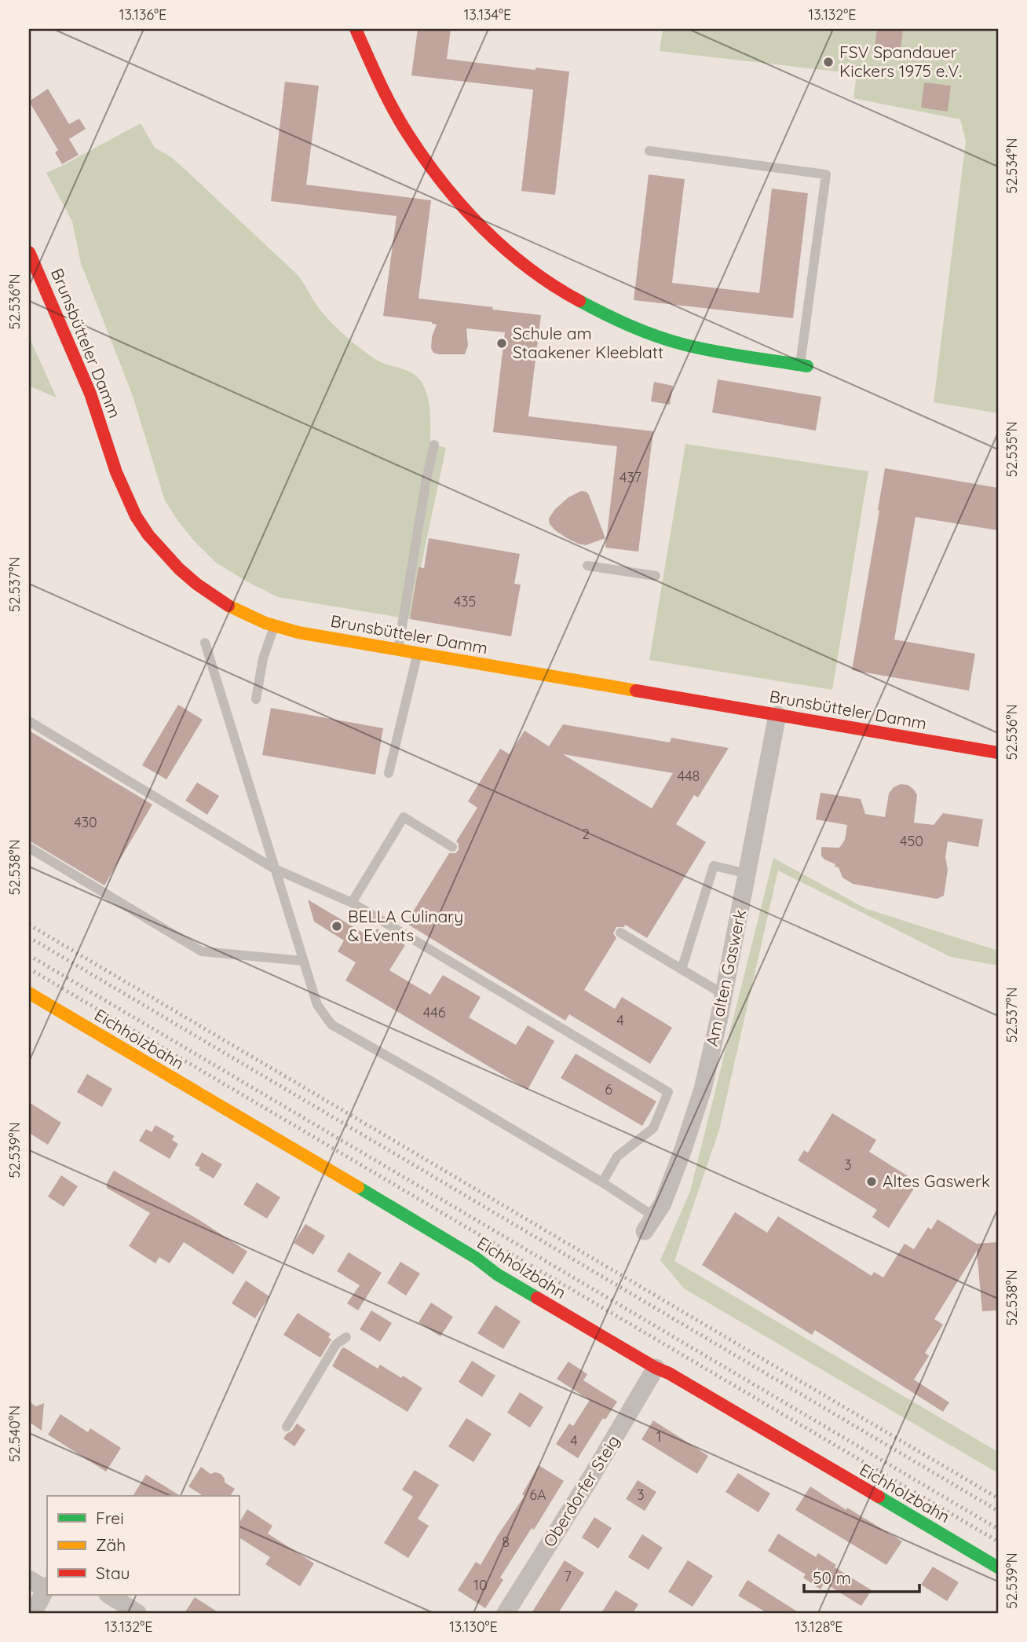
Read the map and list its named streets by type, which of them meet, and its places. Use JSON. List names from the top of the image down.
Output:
{
  "streets": {
    "street": [
      "Brunsbütteler Damm",
      "Am alten Gaswerk",
      "Eichholzbahn",
      "Oberdorfer Steig"
    ]
  },
  "crossings": [
    ["Brunsbütteler Damm", "Am alten Gaswerk"],
    ["Eichholzbahn", "Oberdorfer Steig"]
  ],
  "places": [
    "FSV Spandauer Kickers 1975 e.V.",
    "Schule am Staakener Kleeblatt",
    "BELLA Culinary & Events",
    "Altes Gaswerk"
  ],
  "house_numbers": [
    "437",
    "435",
    "448",
    "430",
    "2",
    "450",
    "446",
    "4",
    "6",
    "3",
    "1",
    "4",
    "6A",
    "3",
    "8",
    "7",
    "10"
  ],
  "legend": ["Frei", "Zäh", "Stau"],
  "scale_bar": "50 m",
  "coordinates": [
    "13.136°E",
    "13.134°E",
    "13.132°E",
    "52.534°N",
    "52.536°N",
    "52.535°N",
    "52.537°N",
    "52.538°N",
    "52.539°N",
    "52.540°N",
    "13.130°E",
    "13.128°E"
  ]
}
